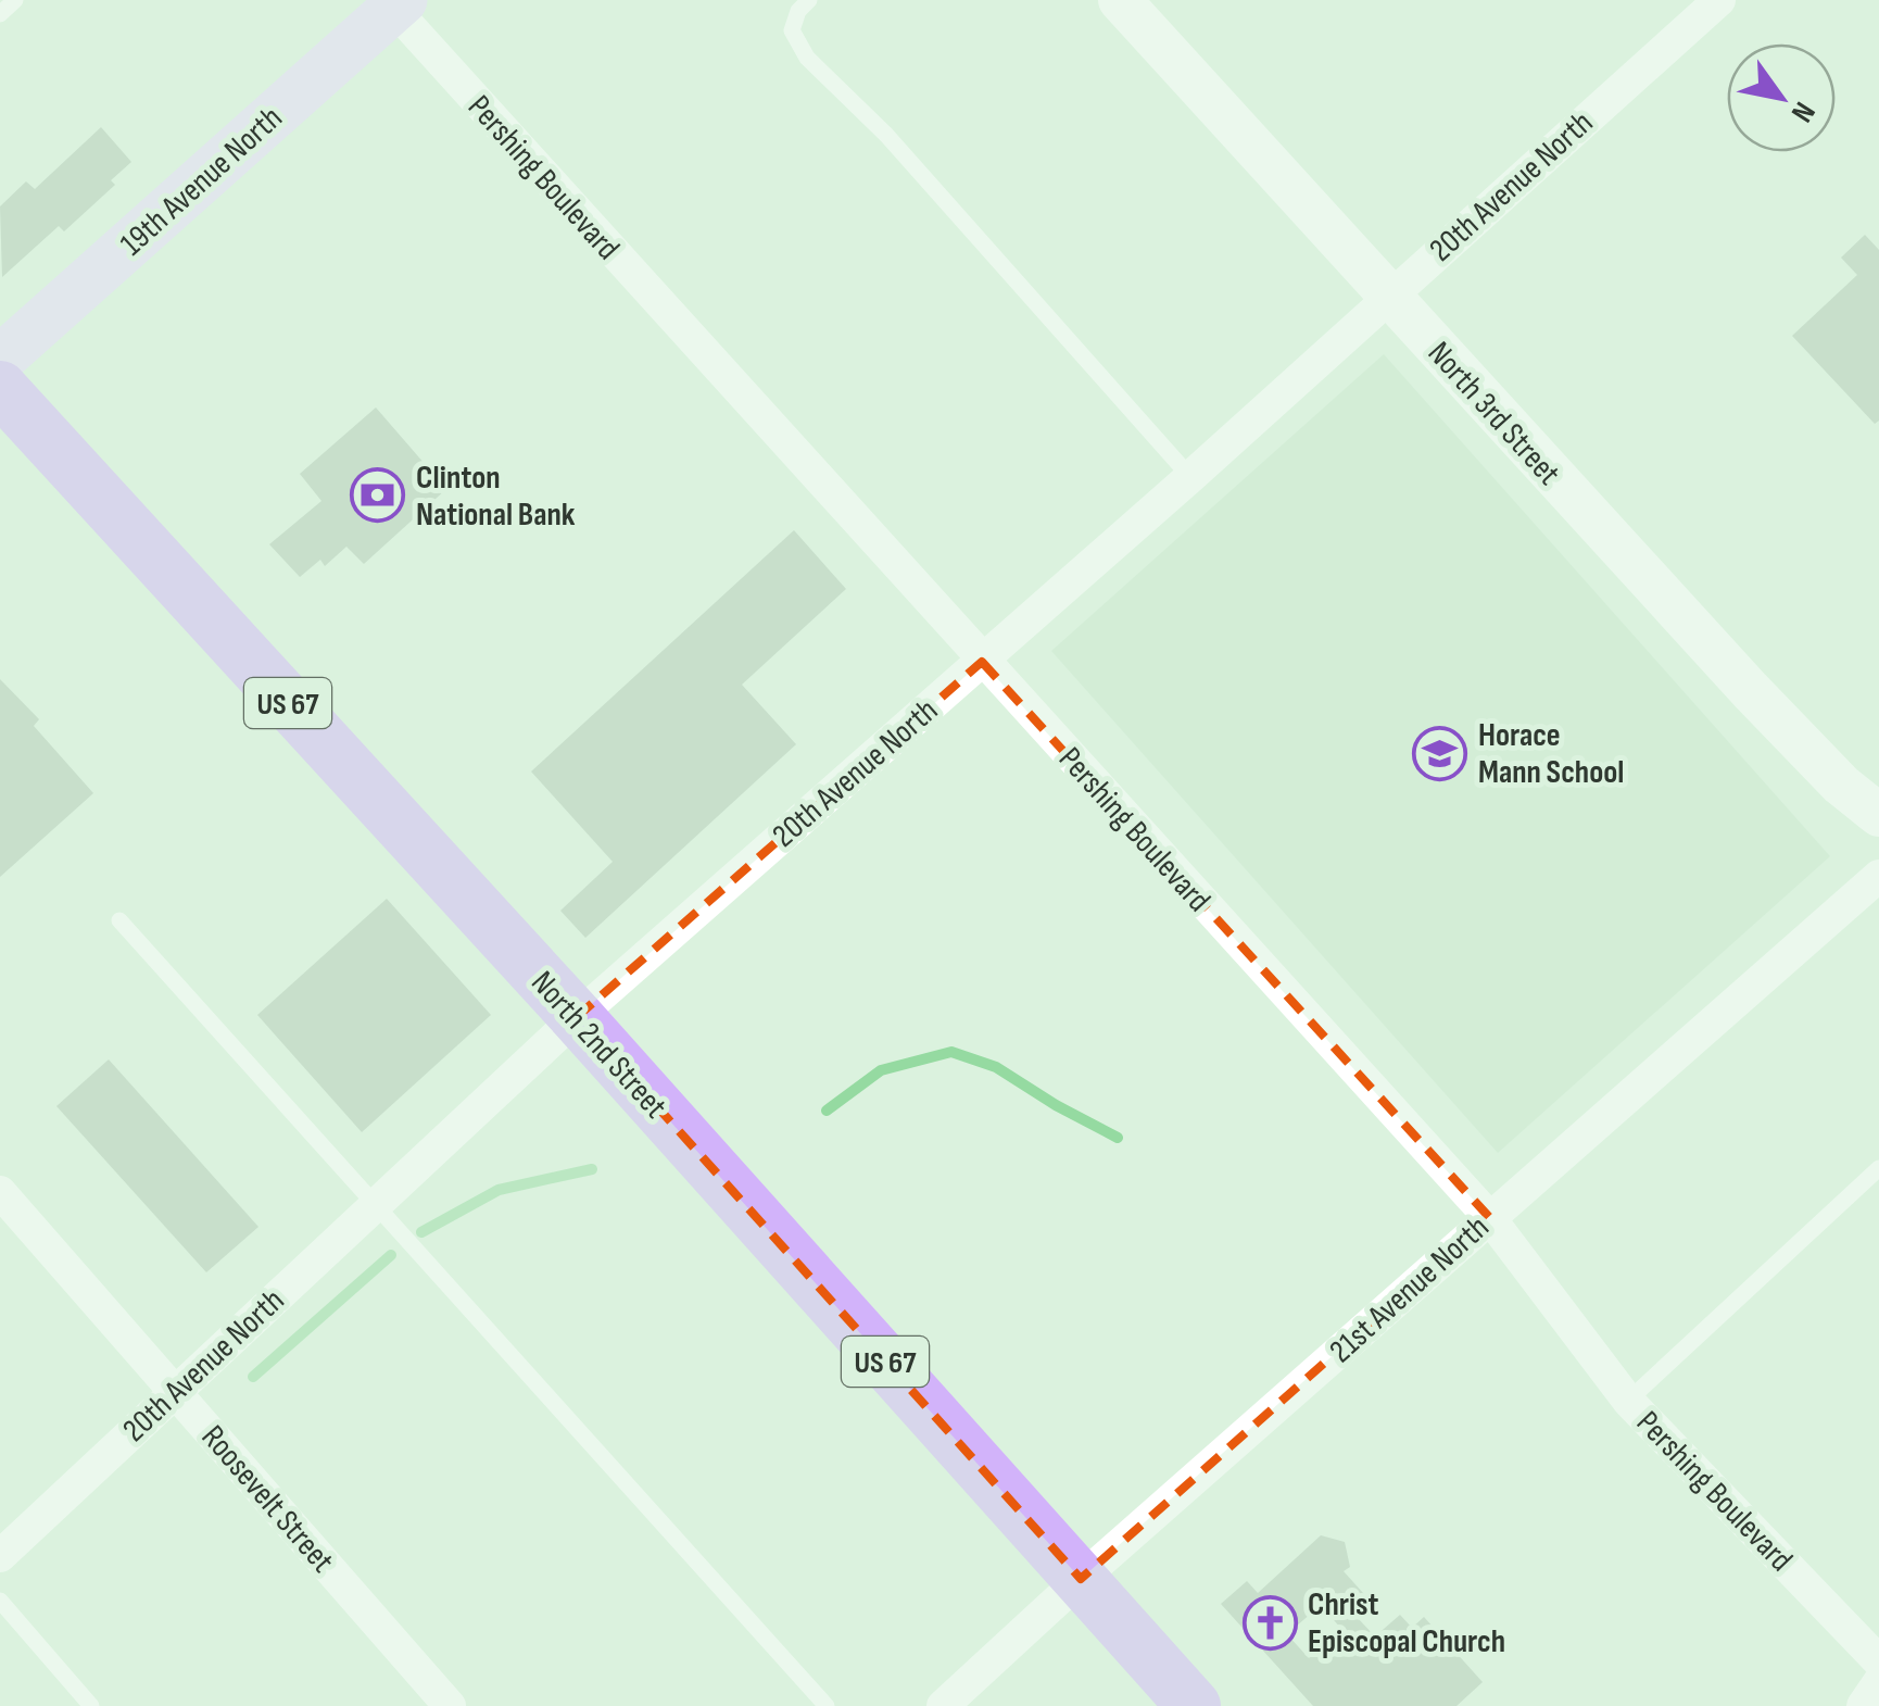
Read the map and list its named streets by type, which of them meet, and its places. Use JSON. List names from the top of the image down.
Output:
{
  "streets": {
    "main road": ["19th Avenue North", "US 67", "North 2nd Street"],
    "street": [
      "Pershing Boulevard",
      "20th Avenue North",
      "North 3rd Street",
      "21st Avenue North",
      "Roosevelt Street"
    ]
  },
  "crossings": [
    ["Pershing Boulevard", "19th Avenue North"],
    ["Pershing Boulevard", "20th Avenue North"],
    ["Pershing Boulevard", "21st Avenue North"],
    ["20th Avenue North", "North 3rd Street"],
    ["20th Avenue North", "North 2nd Street"],
    ["20th Avenue North", "Roosevelt Street"],
    ["North 2nd Street", "21st Avenue North"]
  ],
  "places": {
    "bank": ["Clinton National Bank"],
    "school or university": ["Horace Mann School"],
    "church": ["Christ Episcopal Church"]
  },
  "north": "bottom right"
}
